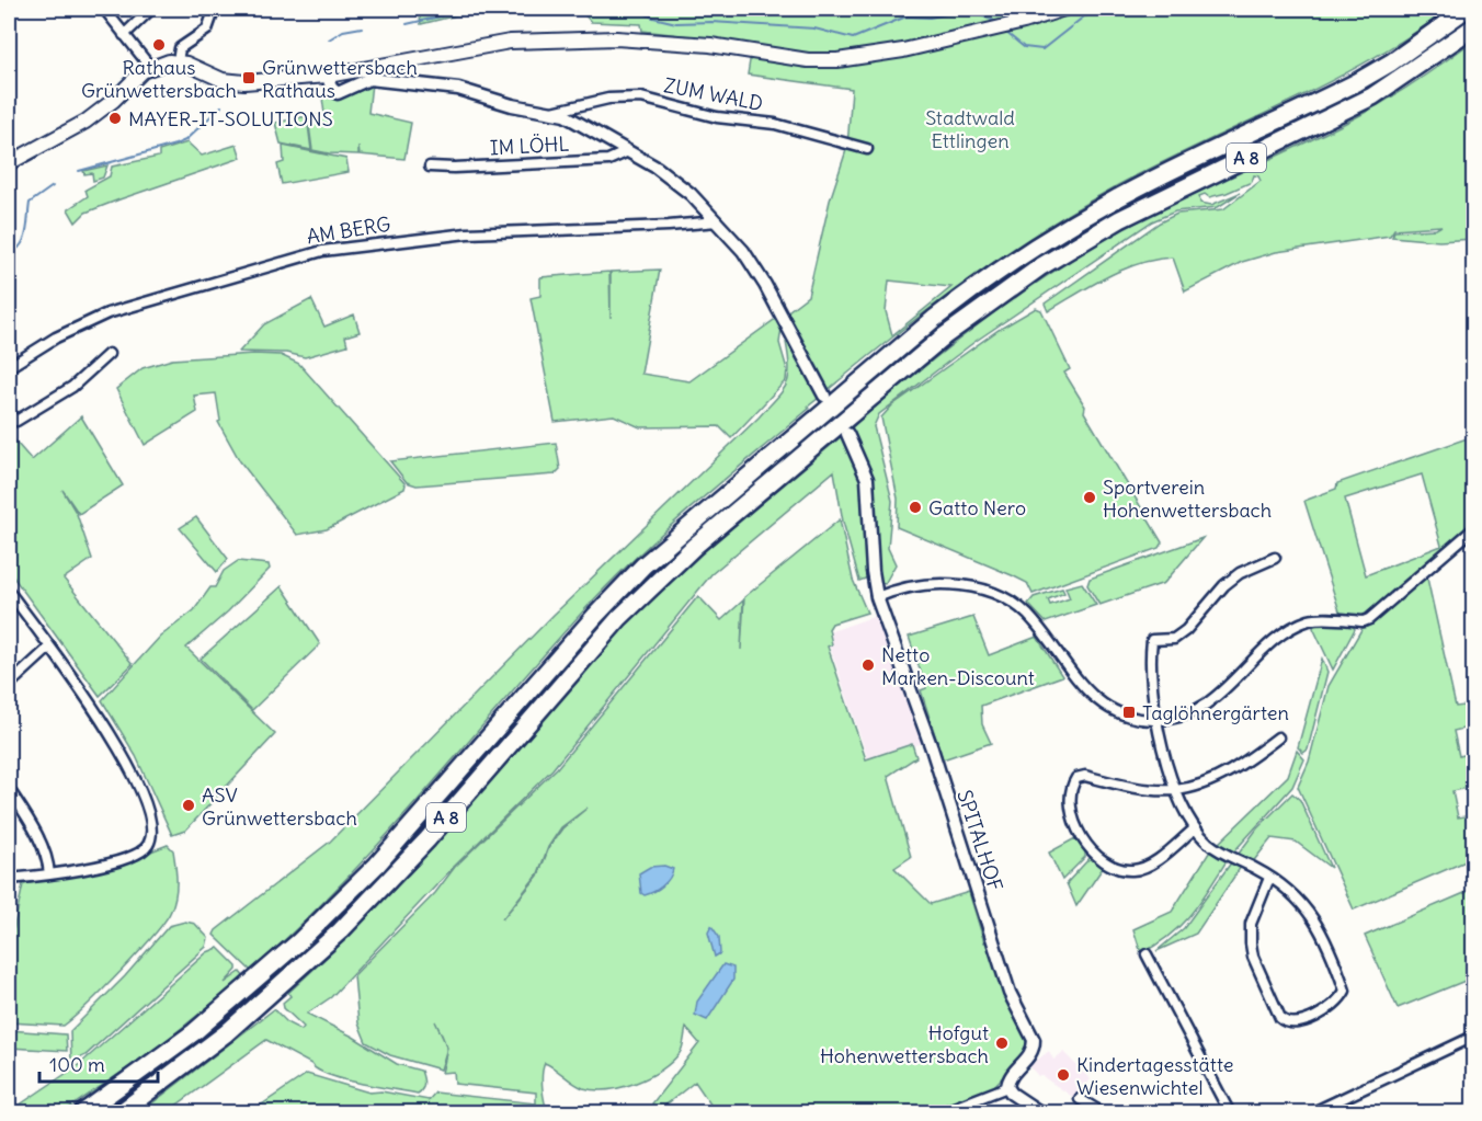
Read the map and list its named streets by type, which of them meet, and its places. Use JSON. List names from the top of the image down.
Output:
{
  "streets": {
    "highway": ["A 8"],
    "street": [
      "ZUM WALD",
      "IM LÖHL",
      "AM BERG",
      "SPITALHOF"
    ]
  },
  "parks": ["Stadtwald Ettlingen"],
  "places": {
    "other": [
      "Rathaus Grünwettersbach",
      "MAYER-IT-SOLUTIONS",
      "Sportverein Hohenwettersbach",
      "Gatto Nero",
      "Netto Marken-Discount",
      "ASV Grünwettersbach",
      "Hofgut Hohenwettersbach",
      "Kindertagesstätte Wiesenwichtel"
    ],
    "transit": ["Grünwettersbach Rathaus", "Taglöhnergärten"]
  },
  "scale_bar": "100 m"
}
